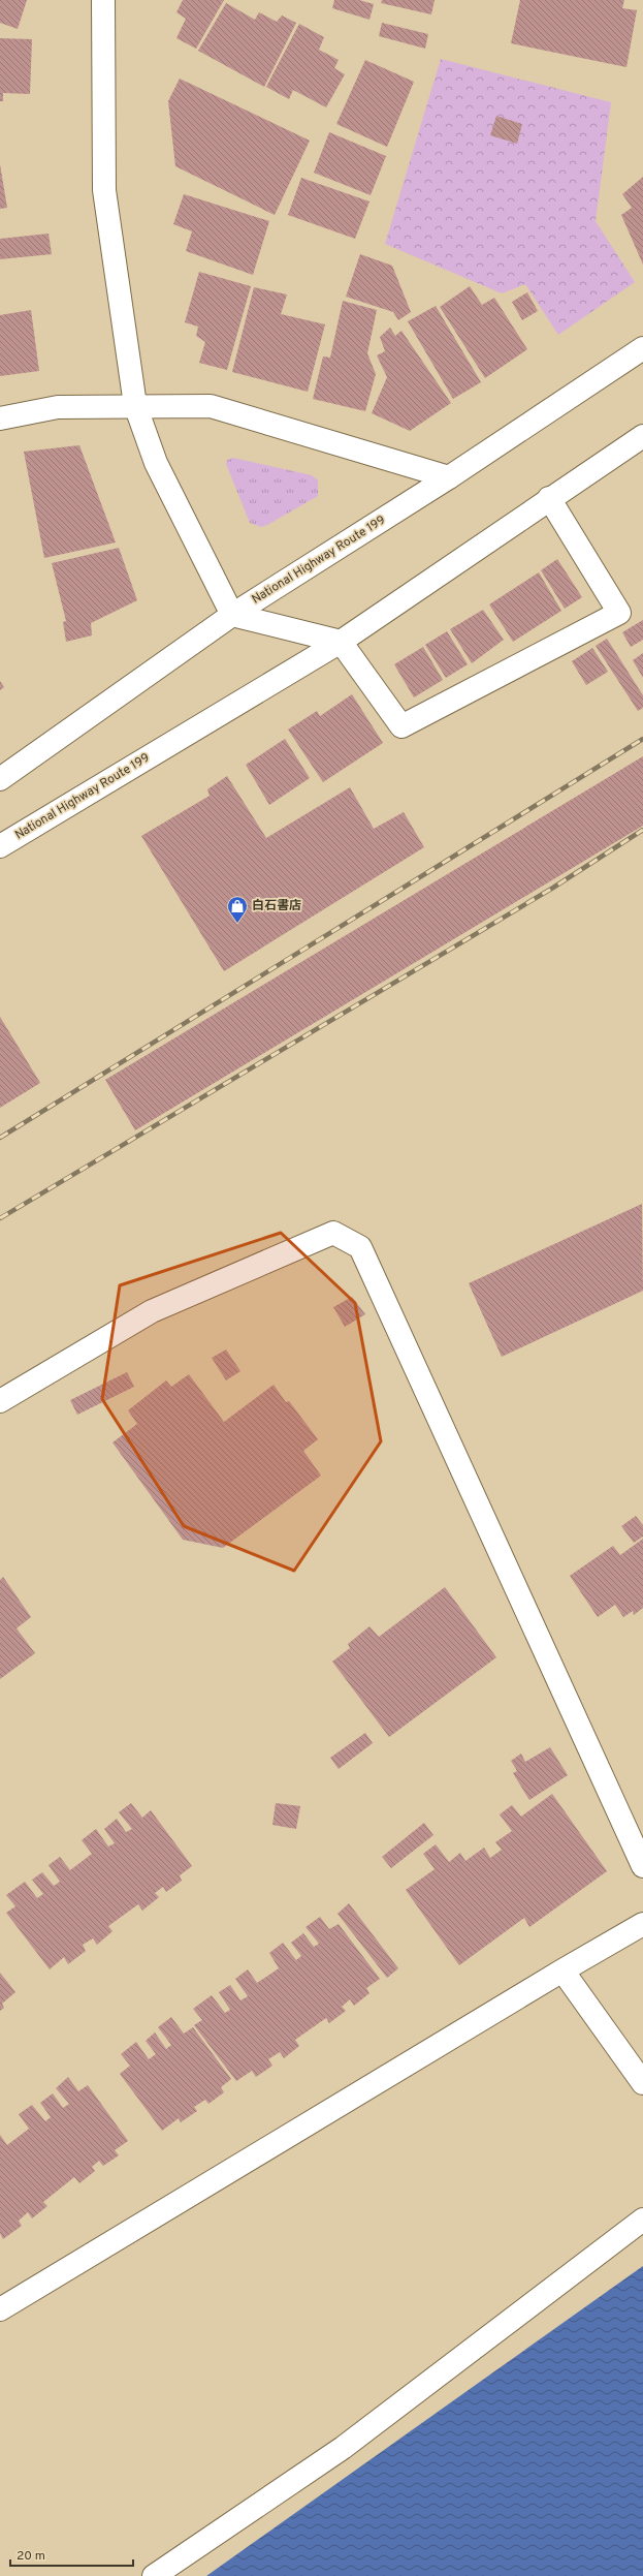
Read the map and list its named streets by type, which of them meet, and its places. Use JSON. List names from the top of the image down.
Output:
{
  "streets": {
    "main road": ["National Highway Route 199"]
  },
  "places": {
    "shop": ["白石書店"]
  },
  "scale_bar": "20 m"
}
